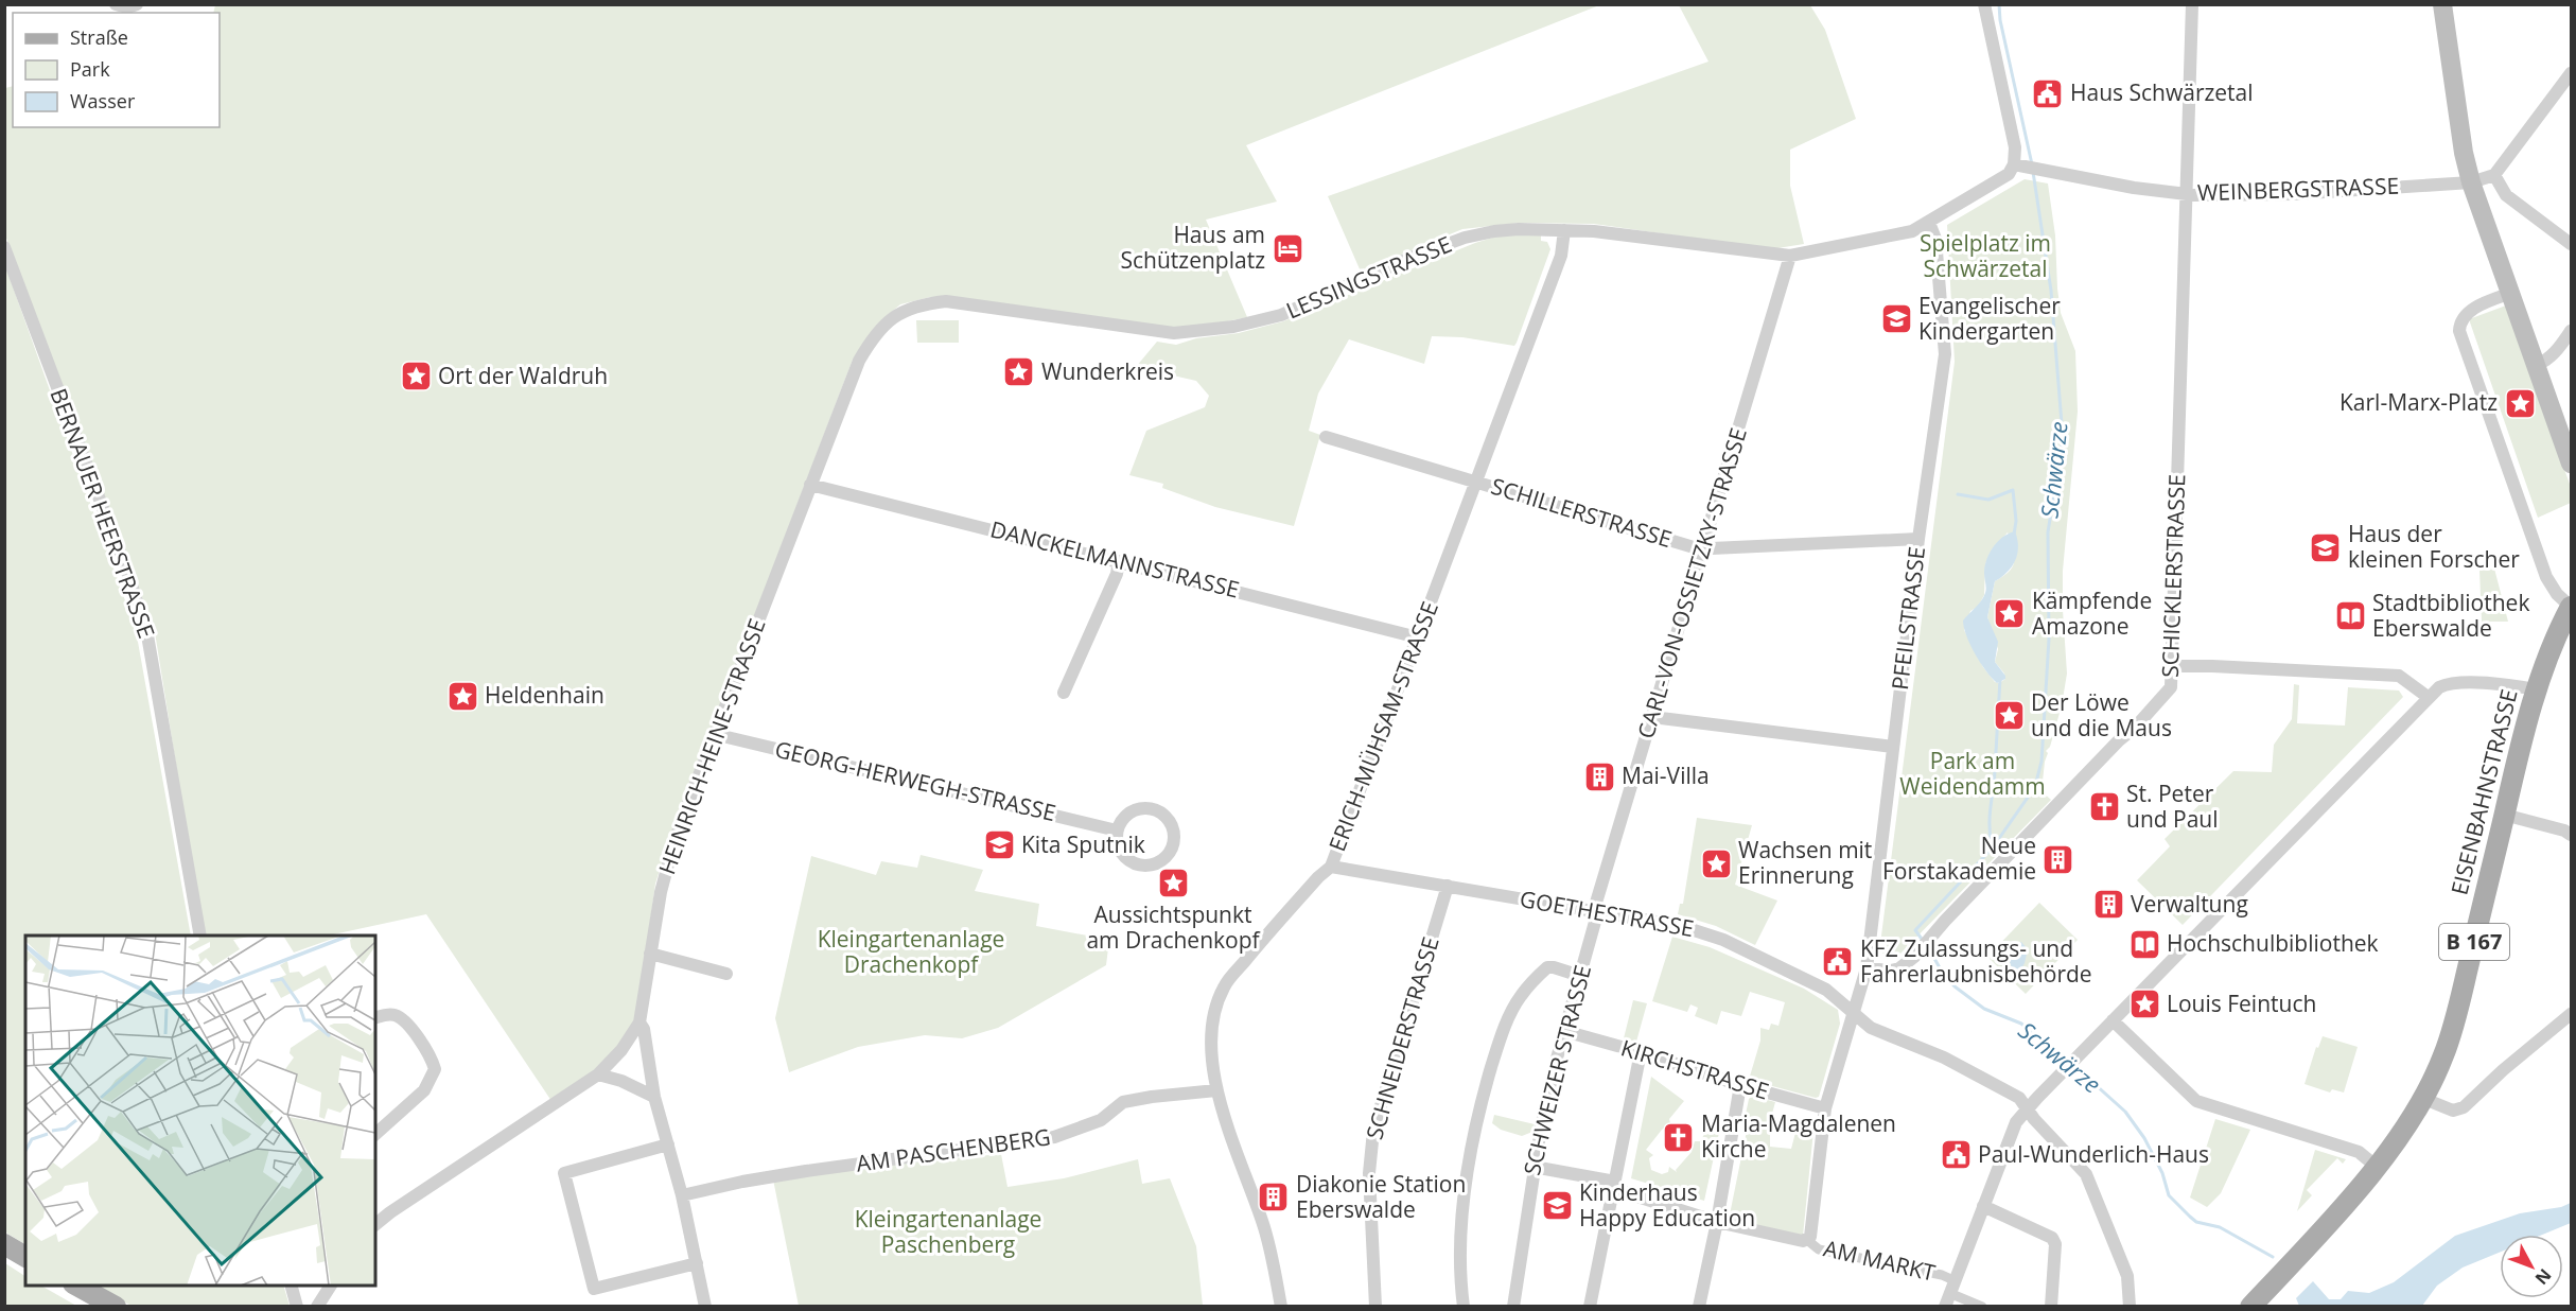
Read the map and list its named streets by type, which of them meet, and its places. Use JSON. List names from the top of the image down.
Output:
{
  "streets": {
    "main road": ["EISENBAHNSTRASSE", "B 167"],
    "street": [
      "WEINBERGSTRASSE",
      "LESSINGSTRASSE",
      "BERNAUER HEERSTRASSE",
      "SCHILLERSTRASSE",
      "DANCKELMANNSTRASSE",
      "SCHICKLERSTRASSE",
      "CARL-VON-OSSIETZKY-STRASSE",
      "PFEILSTRASSE",
      "ERICH-MÜHSAM-STRASSE",
      "HEINRICH-HEINE-STRASSE",
      "GEORG-HERWEGH-STRASSE",
      "GOETHESTRASSE",
      "SCHNEIDERSTRASSE",
      "SCHWEIZER STRASSE",
      "KIRCHSTRASSE",
      "AM PASCHENBERG",
      "AM MARKT"
    ]
  },
  "crossings": [
    ["WEINBERGSTRASSE", "LESSINGSTRASSE"],
    ["WEINBERGSTRASSE", "SCHICKLERSTRASSE"],
    ["LESSINGSTRASSE", "DANCKELMANNSTRASSE"],
    ["LESSINGSTRASSE", "CARL-VON-OSSIETZKY-STRASSE"],
    ["LESSINGSTRASSE", "PFEILSTRASSE"],
    ["LESSINGSTRASSE", "ERICH-MÜHSAM-STRASSE"],
    ["LESSINGSTRASSE", "HEINRICH-HEINE-STRASSE"],
    ["SCHILLERSTRASSE", "CARL-VON-OSSIETZKY-STRASSE"],
    ["SCHILLERSTRASSE", "PFEILSTRASSE"],
    ["SCHILLERSTRASSE", "ERICH-MÜHSAM-STRASSE"],
    ["DANCKELMANNSTRASSE", "ERICH-MÜHSAM-STRASSE"],
    ["DANCKELMANNSTRASSE", "HEINRICH-HEINE-STRASSE"],
    ["SCHICKLERSTRASSE", "PFEILSTRASSE"],
    ["CARL-VON-OSSIETZKY-STRASSE", "GOETHESTRASSE"],
    ["CARL-VON-OSSIETZKY-STRASSE", "SCHWEIZER STRASSE"],
    ["PFEILSTRASSE", "GOETHESTRASSE"],
    ["PFEILSTRASSE", "KIRCHSTRASSE"],
    ["PFEILSTRASSE", "AM MARKT"],
    ["ERICH-MÜHSAM-STRASSE", "GOETHESTRASSE"],
    ["ERICH-MÜHSAM-STRASSE", "AM PASCHENBERG"],
    ["HEINRICH-HEINE-STRASSE", "GEORG-HERWEGH-STRASSE"],
    ["GOETHESTRASSE", "SCHNEIDERSTRASSE"],
    ["GOETHESTRASSE", "SCHWEIZER STRASSE"],
    ["SCHWEIZER STRASSE", "KIRCHSTRASSE"]
  ],
  "water": ["Schwärze"],
  "parks": [
    "Spielplatz im Schwärzetal",
    "Park am Weidendamm",
    "Kleingartenanlage Drachenkopf",
    "Kleingartenanlage Paschenberg"
  ],
  "places": {
    "public building": ["Haus Schwärzetal", "KFZ Zulassungs- und Fahrerlaubnisbehörde", "Paul-Wunderlich-Haus"],
    "hotel": ["Haus am Schützenplatz"],
    "school or university": [
      "Evangelischer Kindergarten",
      "Haus der kleinen Forscher",
      "Kita Sputnik",
      "Kinderhaus Happy Education"
    ],
    "place": [
      "Wunderkreis",
      "Ort der Waldruh",
      "Karl-Marx-Platz",
      "Kämpfende Amazone",
      "Heldenhain",
      "Der Löwe und die Maus",
      "Wachsen mit Erinnerung",
      "Aussichtspunkt am Drachenkopf",
      "Louis Feintuch"
    ],
    "library": ["Stadtbibliothek Eberswalde", "Hochschulbibliothek"],
    "building": [
      "Mai-Villa",
      "Neue Forstakademie",
      "Verwaltung",
      "Diakonie Station Eberswalde"
    ],
    "church": ["St. Peter und Paul", "Maria-Magdalenen Kirche"]
  },
  "legend": ["Straße", "Park", "Wasser"],
  "north": "bottom right"
}
